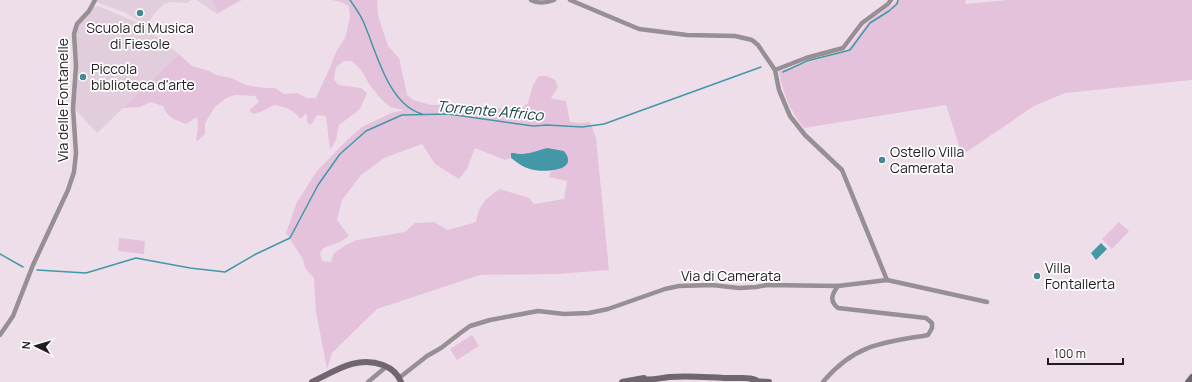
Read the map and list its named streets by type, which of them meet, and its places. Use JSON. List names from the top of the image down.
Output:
{
  "streets": {
    "street": ["Via delle Fontanelle", "Via di Camerata"]
  },
  "water": ["Torrente Affrico"],
  "places": [
    "Scuola di Musica di Fiesole",
    "Piccola biblioteca d'arte",
    "Ostello Villa Camerata",
    "Villa Fontallerta"
  ],
  "scale_bar": "100 m",
  "north": "left"
}
